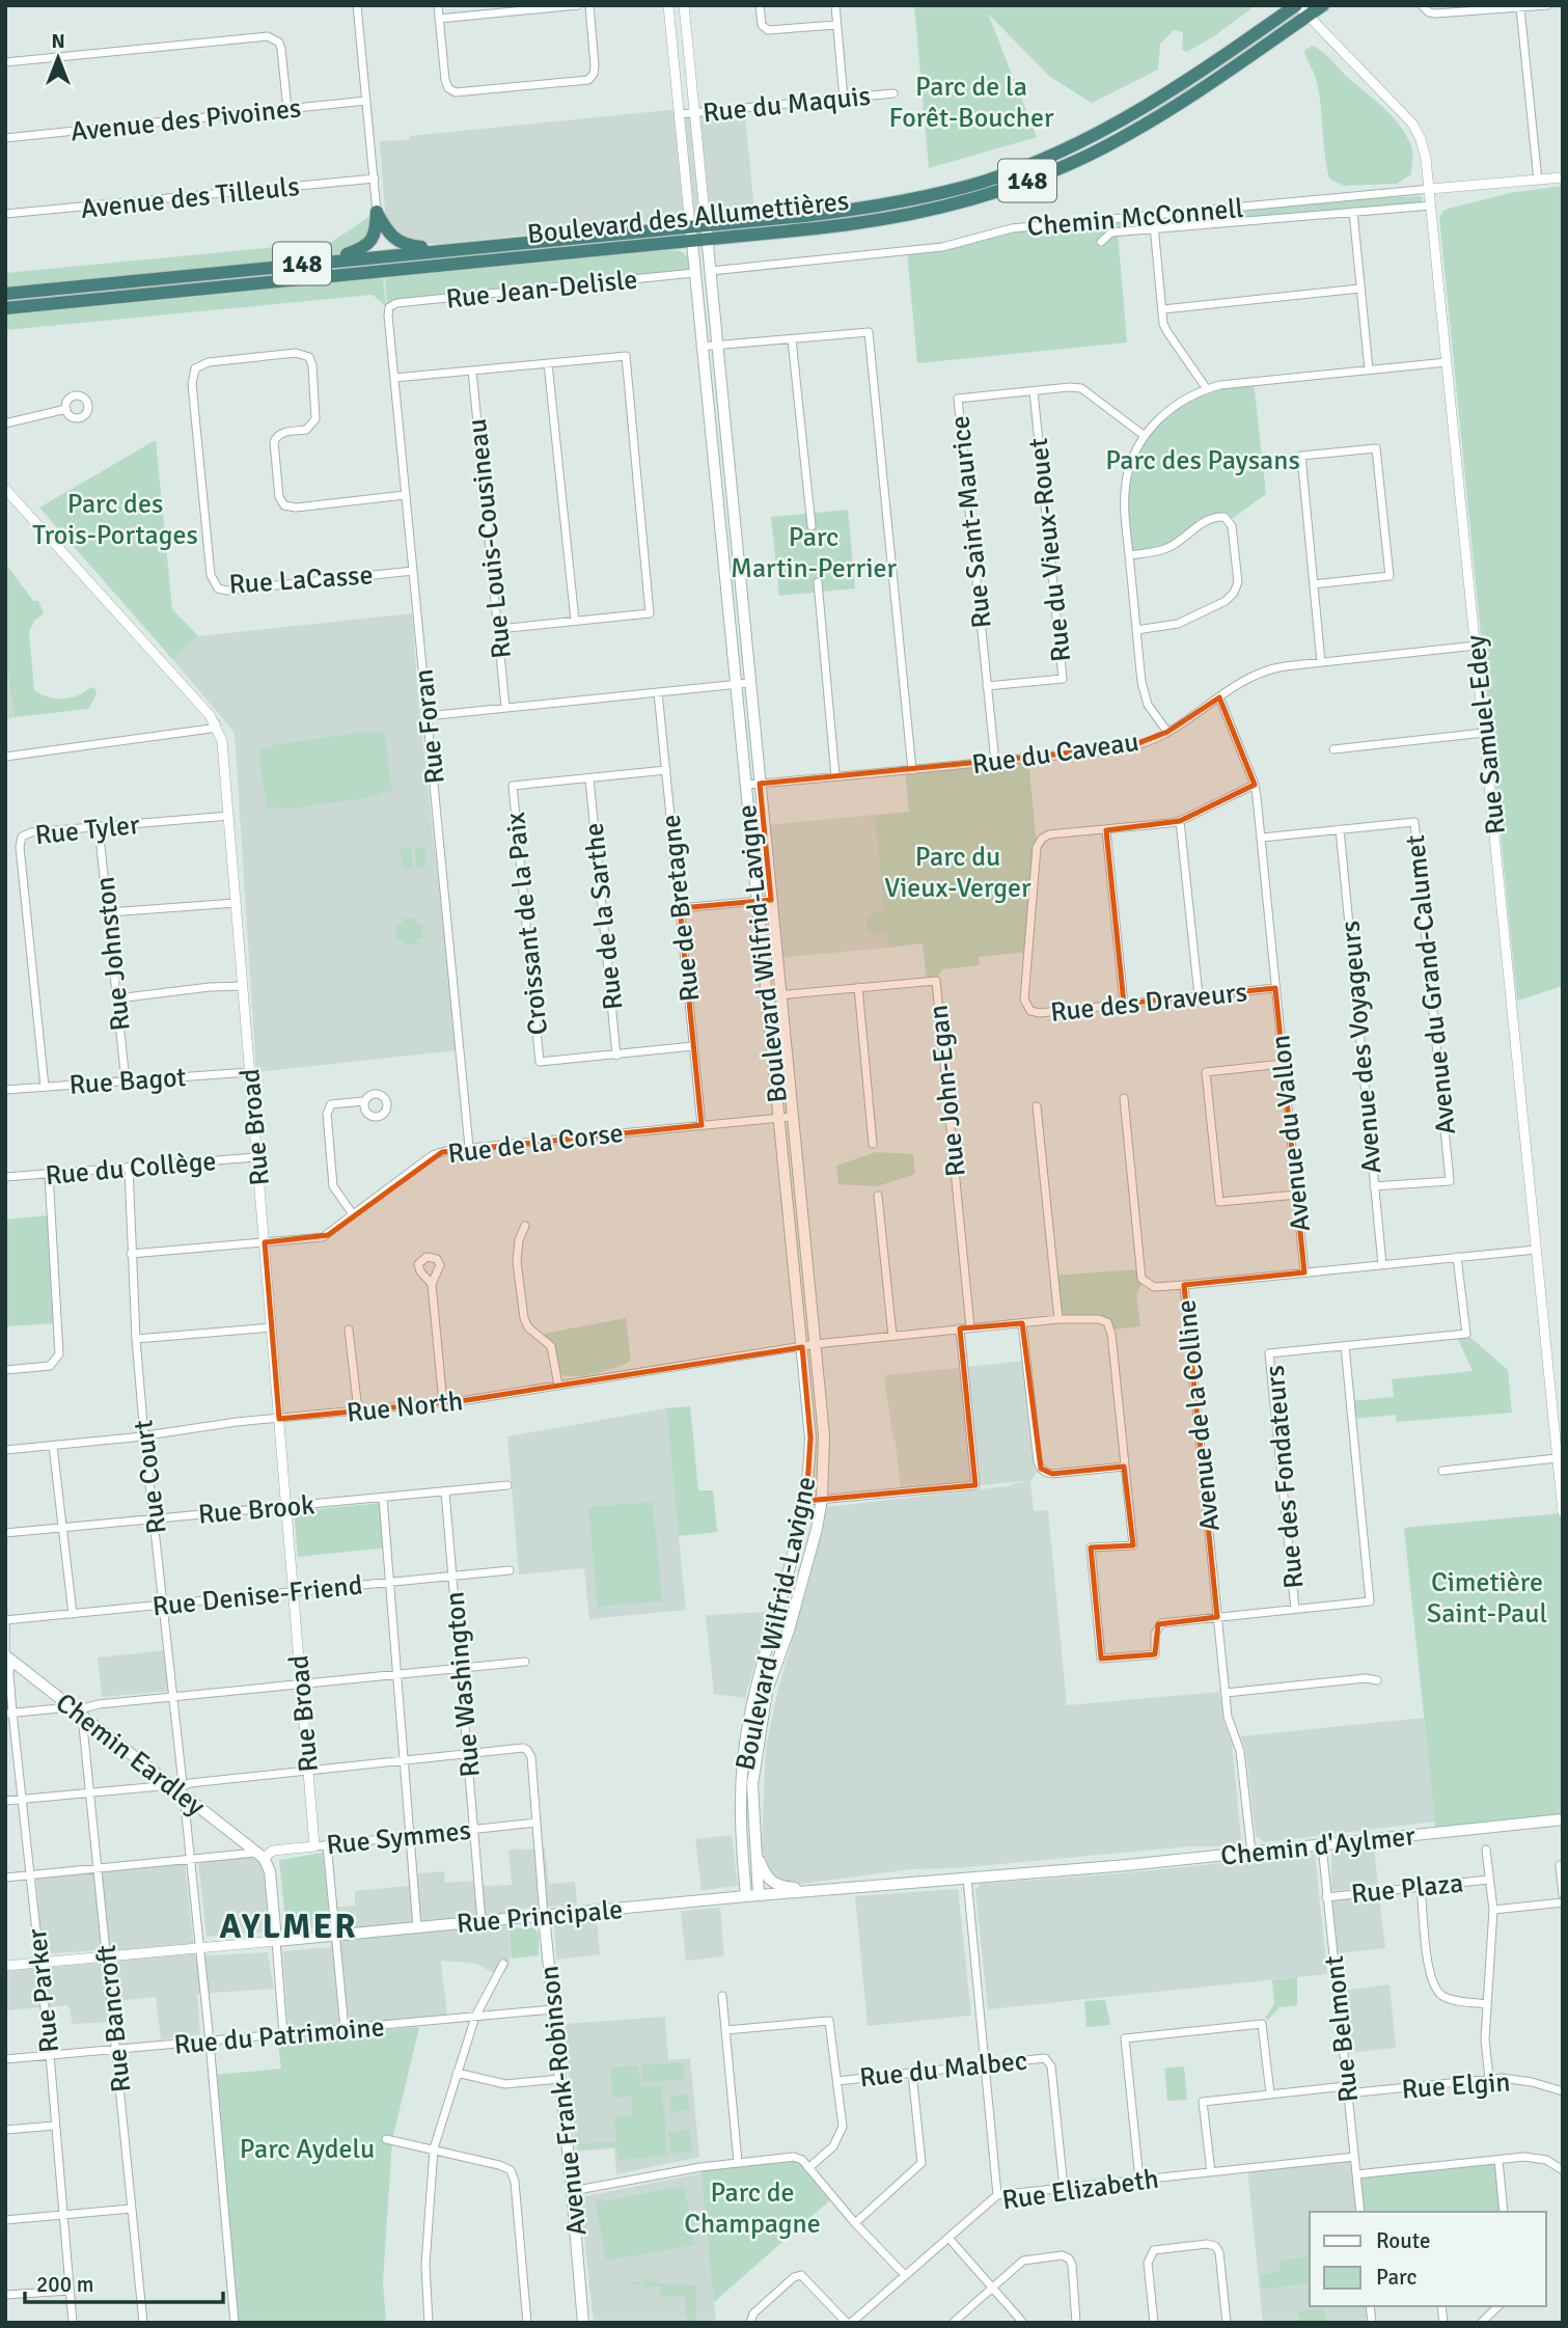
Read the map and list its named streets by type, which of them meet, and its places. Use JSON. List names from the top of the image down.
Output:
{
  "streets": {
    "highway": ["148", "Boulevard des Allumettières"],
    "main road": [
      "Boulevard Wilfrid-Lavigne",
      "Chemin Eardley",
      "Chemin d'Aylmer",
      "Rue Principale",
      "Avenue Frank-Robinson"
    ],
    "street": [
      "Rue du Maquis",
      "Avenue des Pivoines",
      "Avenue des Tilleuls",
      "Chemin McConnell",
      "Rue Jean-Delisle",
      "Rue Saint-Maurice",
      "Rue Louis-Cousineau",
      "Rue du Vieux-Rouet",
      "Rue LaCasse",
      "Rue Foran",
      "Rue Samuel-Edey",
      "Rue du Caveau",
      "Rue Tyler",
      "Rue de Bretagne",
      "Rue de la Sarthe",
      "Croissant de la Paix",
      "Rue Johnston",
      "Avenue du Grand-Calumet",
      "Rue des Draveurs",
      "Avenue des Voyageurs",
      "Rue Bagot",
      "Rue John-Egan",
      "Rue Broad",
      "Avenue du Vallon",
      "Rue de la Corse",
      "Rue du Collège",
      "Rue North",
      "Avenue de la Colline",
      "Rue Court",
      "Rue des Fondateurs",
      "Rue Brook",
      "Rue Denise-Friend",
      "Rue Washington",
      "Rue Symmes",
      "Rue Plaza",
      "Rue Parker",
      "Rue Bancroft",
      "Rue Belmont",
      "Rue du Patrimoine",
      "Rue du Malbec",
      "Rue Elgin",
      "Rue Elizabeth"
    ]
  },
  "crossings": [
    ["Rue du Maquis", "Boulevard Wilfrid-Lavigne"],
    ["Boulevard des Allumettières", "Rue Samuel-Edey"],
    ["Boulevard des Allumettières", "Boulevard Wilfrid-Lavigne"],
    ["Chemin McConnell", "Rue Samuel-Edey"],
    ["Chemin McConnell", "Boulevard Wilfrid-Lavigne"],
    ["Rue Jean-Delisle", "Rue Foran"],
    ["Rue Jean-Delisle", "Boulevard Wilfrid-Lavigne"],
    ["Rue Saint-Maurice", "Rue du Vieux-Rouet"],
    ["Rue Saint-Maurice", "Rue du Caveau"],
    ["Rue LaCasse", "Rue Foran"],
    ["Rue Foran", "Rue de la Corse"],
    ["Rue Samuel-Edey", "Rue du Caveau"],
    ["Rue Samuel-Edey", "Avenue de la Colline"],
    ["Rue du Caveau", "Boulevard Wilfrid-Lavigne"],
    ["Rue du Caveau", "Avenue du Vallon"],
    ["Rue Tyler", "Rue Johnston"],
    ["Rue Tyler", "Rue Bagot"],
    ["Rue Tyler", "Rue Broad"],
    ["Rue de Bretagne", "Croissant de la Paix"],
    ["Rue de Bretagne", "Rue de la Corse"],
    ["Rue de la Sarthe", "Croissant de la Paix"],
    ["Rue Johnston", "Rue Bagot"],
    ["Boulevard Wilfrid-Lavigne", "Rue John-Egan"],
    ["Boulevard Wilfrid-Lavigne", "Rue de la Corse"],
    ["Boulevard Wilfrid-Lavigne", "Rue North"],
    ["Boulevard Wilfrid-Lavigne", "Rue Principale"],
    ["Avenue du Grand-Calumet", "Avenue des Voyageurs"],
    ["Avenue du Grand-Calumet", "Avenue du Vallon"],
    ["Rue des Draveurs", "Avenue du Vallon"],
    ["Avenue des Voyageurs", "Avenue de la Colline"],
    ["Rue Bagot", "Rue Broad"],
    ["Rue Broad", "Rue de la Corse"],
    ["Rue Broad", "Rue du Collège"],
    ["Rue Broad", "Rue North"],
    ["Rue Broad", "Rue Brook"],
    ["Rue Broad", "Rue Denise-Friend"],
    ["Rue Broad", "Rue Symmes"],
    ["Avenue du Vallon", "Avenue de la Colline"],
    ["Rue de la Corse", "Rue Court"],
    ["Rue du Collège", "Rue Court"],
    ["Rue North", "Rue Court"],
    ["Avenue de la Colline", "Rue des Fondateurs"],
    ["Avenue de la Colline", "Chemin d'Aylmer"],
    ["Rue Court", "Rue Brook"],
    ["Rue Court", "Rue Denise-Friend"],
    ["Rue Court", "Chemin Eardley"],
    ["Rue Court", "Rue Symmes"],
    ["Rue Court", "Rue Principale"],
    ["Rue Court", "Rue du Patrimoine"],
    ["Rue Brook", "Rue Washington"],
    ["Rue Denise-Friend", "Rue Washington"],
    ["Rue Denise-Friend", "Rue Parker"],
    ["Rue Washington", "Rue Symmes"],
    ["Rue Washington", "Rue Principale"],
    ["Rue Washington", "Avenue Frank-Robinson"],
    ["Chemin Eardley", "Rue Symmes"],
    ["Chemin Eardley", "Rue Parker"],
    ["Chemin Eardley", "Rue Bancroft"],
    ["Rue Symmes", "Rue Parker"],
    ["Rue Symmes", "Rue Bancroft"],
    ["Rue Symmes", "Avenue Frank-Robinson"],
    ["Chemin d'Aylmer", "Rue Principale"],
    ["Chemin d'Aylmer", "Rue Belmont"],
    ["Rue Plaza", "Rue Belmont"],
    ["Rue Principale", "Rue Parker"],
    ["Rue Principale", "Rue Bancroft"],
    ["Rue Principale", "Avenue Frank-Robinson"],
    ["Rue Parker", "Rue du Patrimoine"],
    ["Rue Bancroft", "Rue du Patrimoine"],
    ["Rue Belmont", "Rue Elgin"],
    ["Rue Belmont", "Rue Elizabeth"],
    ["Rue du Patrimoine", "Avenue Frank-Robinson"],
    ["Rue du Malbec", "Rue Elizabeth"],
    ["Rue Elgin", "Rue Elizabeth"]
  ],
  "districts": ["AYLMER"],
  "parks": [
    "Parc de la Forêt-Boucher",
    "Parc des Paysans",
    "Parc des Trois-Portages",
    "Parc Martin-Perrier",
    "Parc du Vieux-Verger",
    "Cimetière Saint-Paul",
    "Parc Aydelu",
    "Parc de Champagne"
  ],
  "legend": ["Route", "Parc"],
  "scale_bar": "200 m",
  "north": "top"
}
